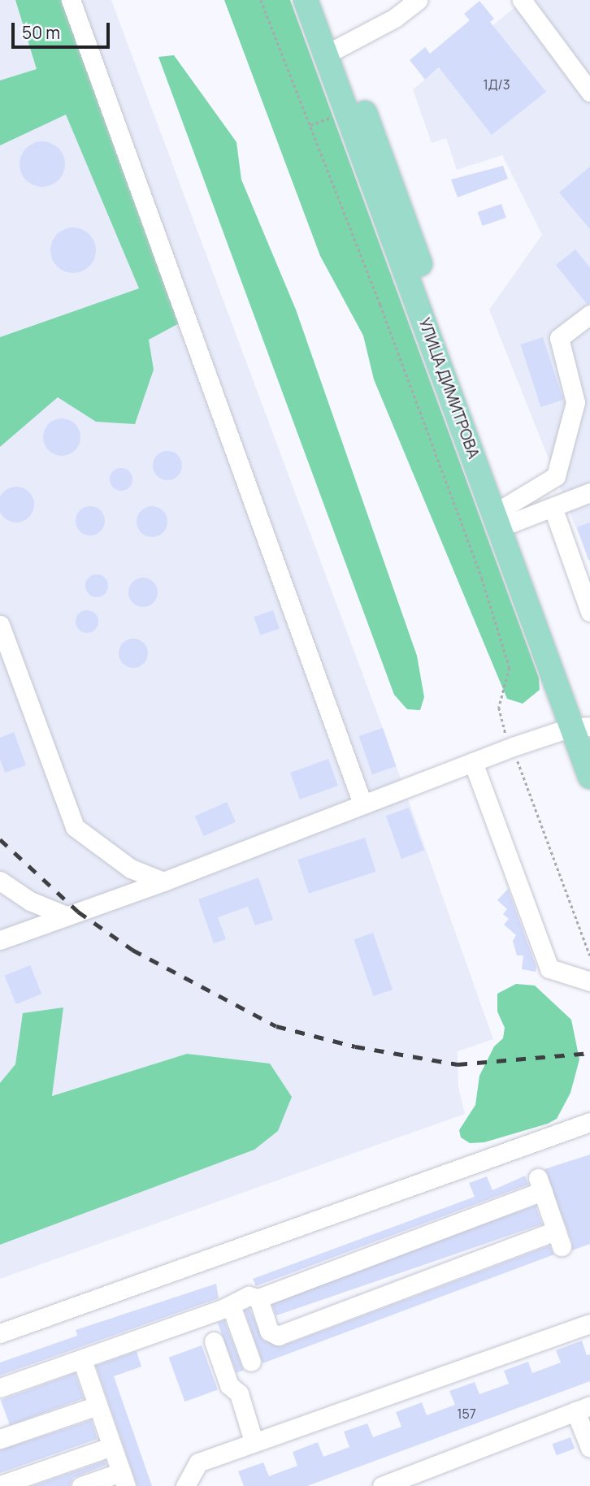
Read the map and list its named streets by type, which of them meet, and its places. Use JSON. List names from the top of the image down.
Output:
{
  "streets": {
    "main road": ["УЛИЦА ДИМИТРОВА"]
  },
  "house_numbers": ["1Д/3", "157"],
  "scale_bar": "50 m"
}
